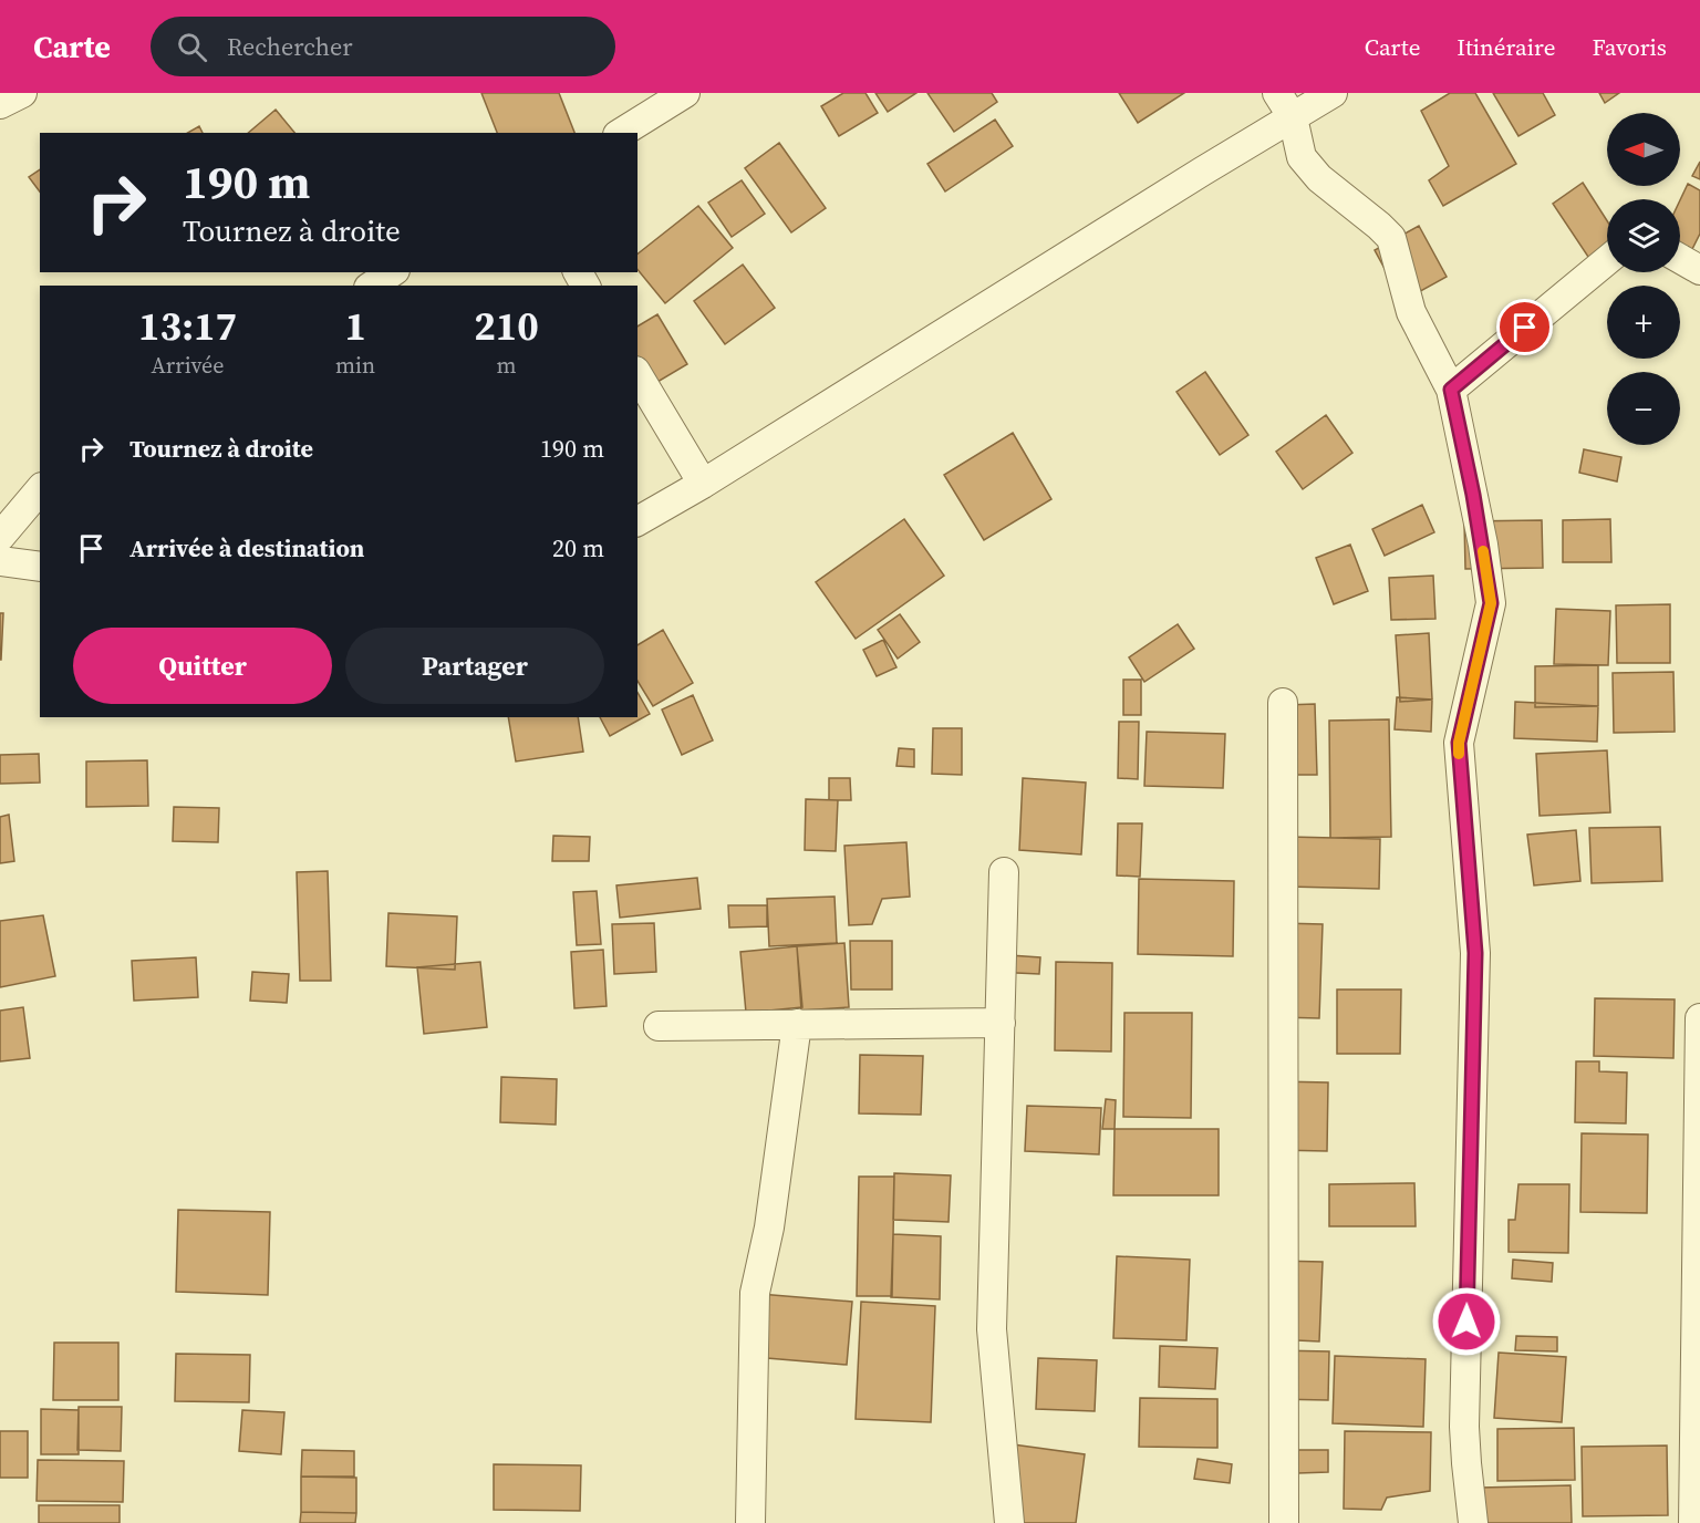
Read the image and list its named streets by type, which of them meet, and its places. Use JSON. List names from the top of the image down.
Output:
{
  "north": "left",
  "page": {
    "header": "Carte",
    "search": "Rechercher",
    "nav": ["Carte", "Itinéraire", "Favoris"],
    "map_buttons": ["+", "−"],
    "turn": ["190 m", "Tournez à droite"],
    "eta": [
      "13:17",
      "Arrivée",
      "1",
      "min",
      "210",
      "m"
    ],
    "list": [
      {
        "name": "Tournez à droite",
        "value": "190 m"
      },
      {
        "name": "Arrivée à destination",
        "value": "20 m"
      }
    ],
    "buttons": ["Quitter", "Partager"]
  }
}
